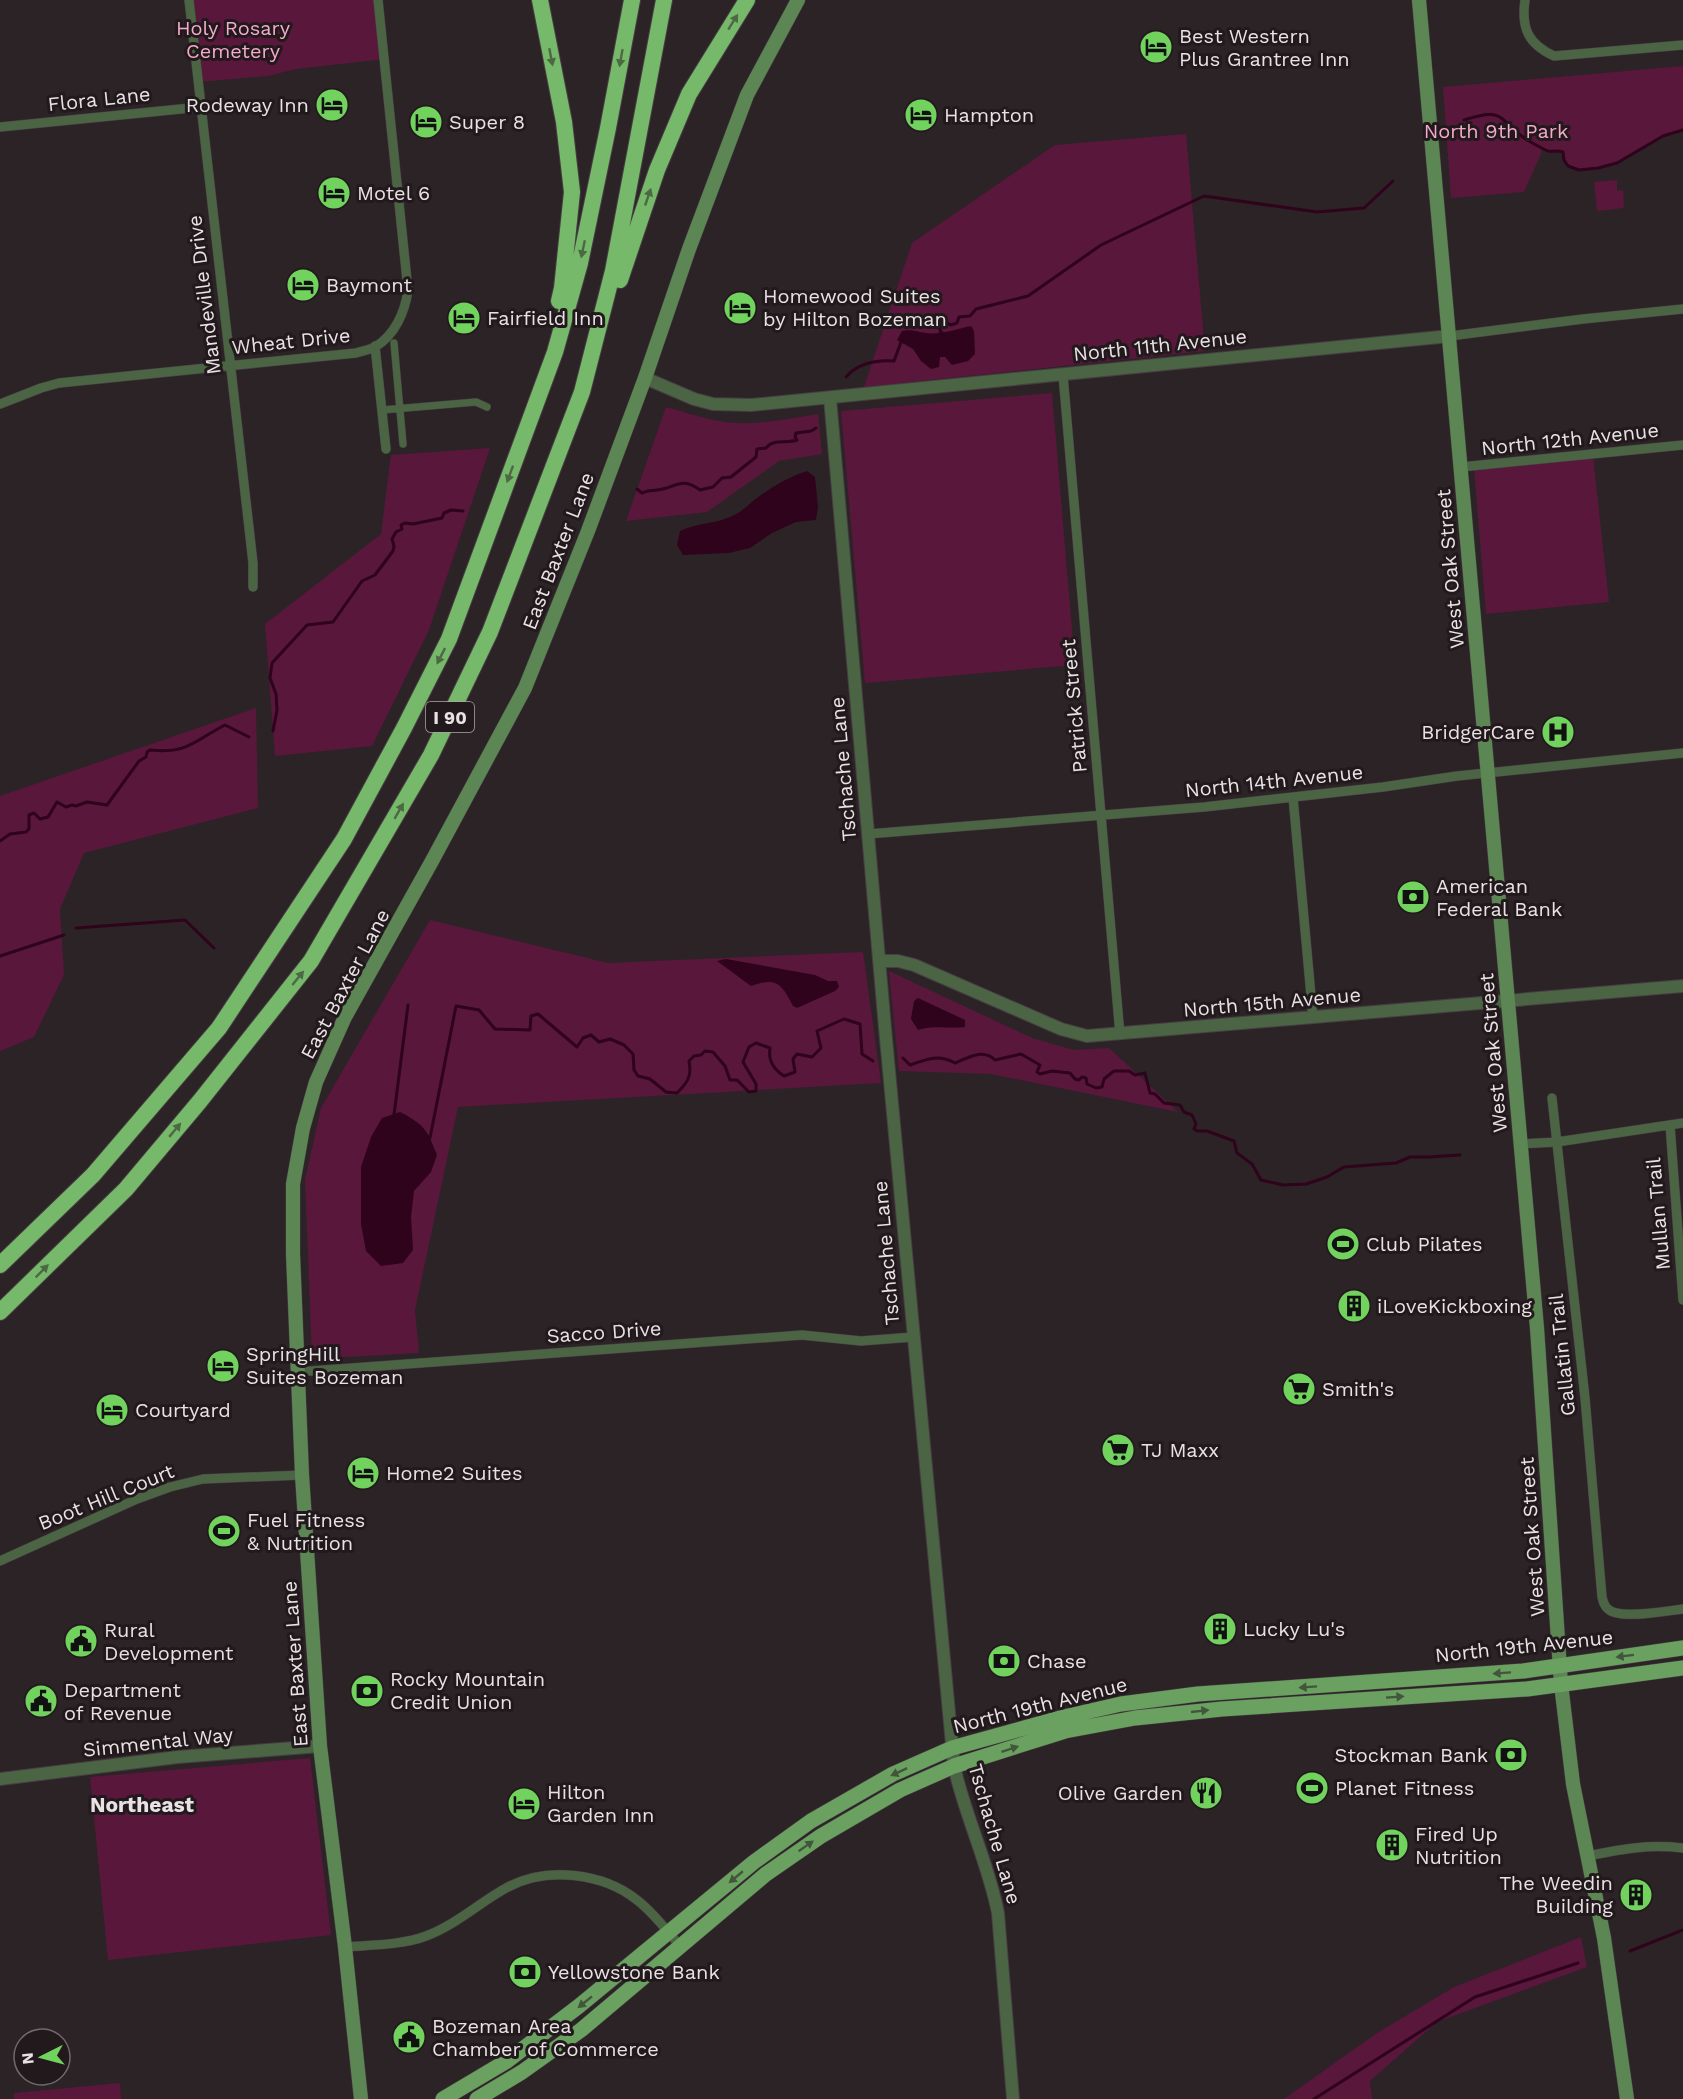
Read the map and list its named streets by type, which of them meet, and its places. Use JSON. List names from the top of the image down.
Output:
{
  "streets": {
    "highway": ["I 90"],
    "main road": ["East Baxter Lane", "West Oak Street", "North 19th Avenue"],
    "street": [
      "Flora Lane",
      "Mandeville Drive",
      "Wheat Drive",
      "North 11th Avenue",
      "North 12th Avenue",
      "Patrick Street",
      "Tschache Lane",
      "North 14th Avenue",
      "North 15th Avenue",
      "Mullan Trail",
      "Sacco Drive",
      "Gallatin Trail",
      "Boot Hill Court",
      "Simmental Way"
    ]
  },
  "crossings": [
    ["Flora Lane", "Mandeville Drive"],
    ["Mandeville Drive", "Wheat Drive"],
    ["North 11th Avenue", "East Baxter Lane"],
    ["North 11th Avenue", "West Oak Street"],
    ["North 11th Avenue", "Patrick Street"],
    ["North 11th Avenue", "Tschache Lane"],
    ["North 12th Avenue", "West Oak Street"],
    ["East Baxter Lane", "Sacco Drive"],
    ["East Baxter Lane", "Boot Hill Court"],
    ["East Baxter Lane", "Simmental Way"],
    ["West Oak Street", "North 14th Avenue"],
    ["West Oak Street", "North 15th Avenue"],
    ["West Oak Street", "North 19th Avenue"],
    ["Patrick Street", "North 14th Avenue"],
    ["Patrick Street", "North 15th Avenue"],
    ["Tschache Lane", "North 14th Avenue"],
    ["Tschache Lane", "North 15th Avenue"],
    ["Tschache Lane", "Sacco Drive"],
    ["Tschache Lane", "North 19th Avenue"]
  ],
  "districts": ["Northeast"],
  "parks": ["Holy Rosary Cemetery", "North 9th Park"],
  "places": {
    "hotel": [
      "Best Western Plus Grantree Inn",
      "Rodeway Inn",
      "Hampton",
      "Super 8",
      "Motel 6",
      "Baymont",
      "Homewood Suites by Hilton Bozeman",
      "Fairfield Inn",
      "SpringHill Suites Bozeman",
      "Courtyard",
      "Home2 Suites",
      "Hilton Garden Inn"
    ],
    "hospital": ["BridgerCare"],
    "bank": [
      "American Federal Bank",
      "Chase",
      "Rocky Mountain Credit Union",
      "Stockman Bank",
      "Yellowstone Bank"
    ],
    "sports": ["Club Pilates", "Fuel Fitness & Nutrition", "Planet Fitness"],
    "building": [
      "iLoveKickboxing",
      "Lucky Lu's",
      "Fired Up Nutrition",
      "The Weedin Building"
    ],
    "supermarket": ["Smith's", "TJ Maxx"],
    "public building": ["Rural Development", "Department of Revenue", "Bozeman Area Chamber of Commerce"],
    "restaurant": ["Olive Garden"]
  },
  "north": "left"
}
